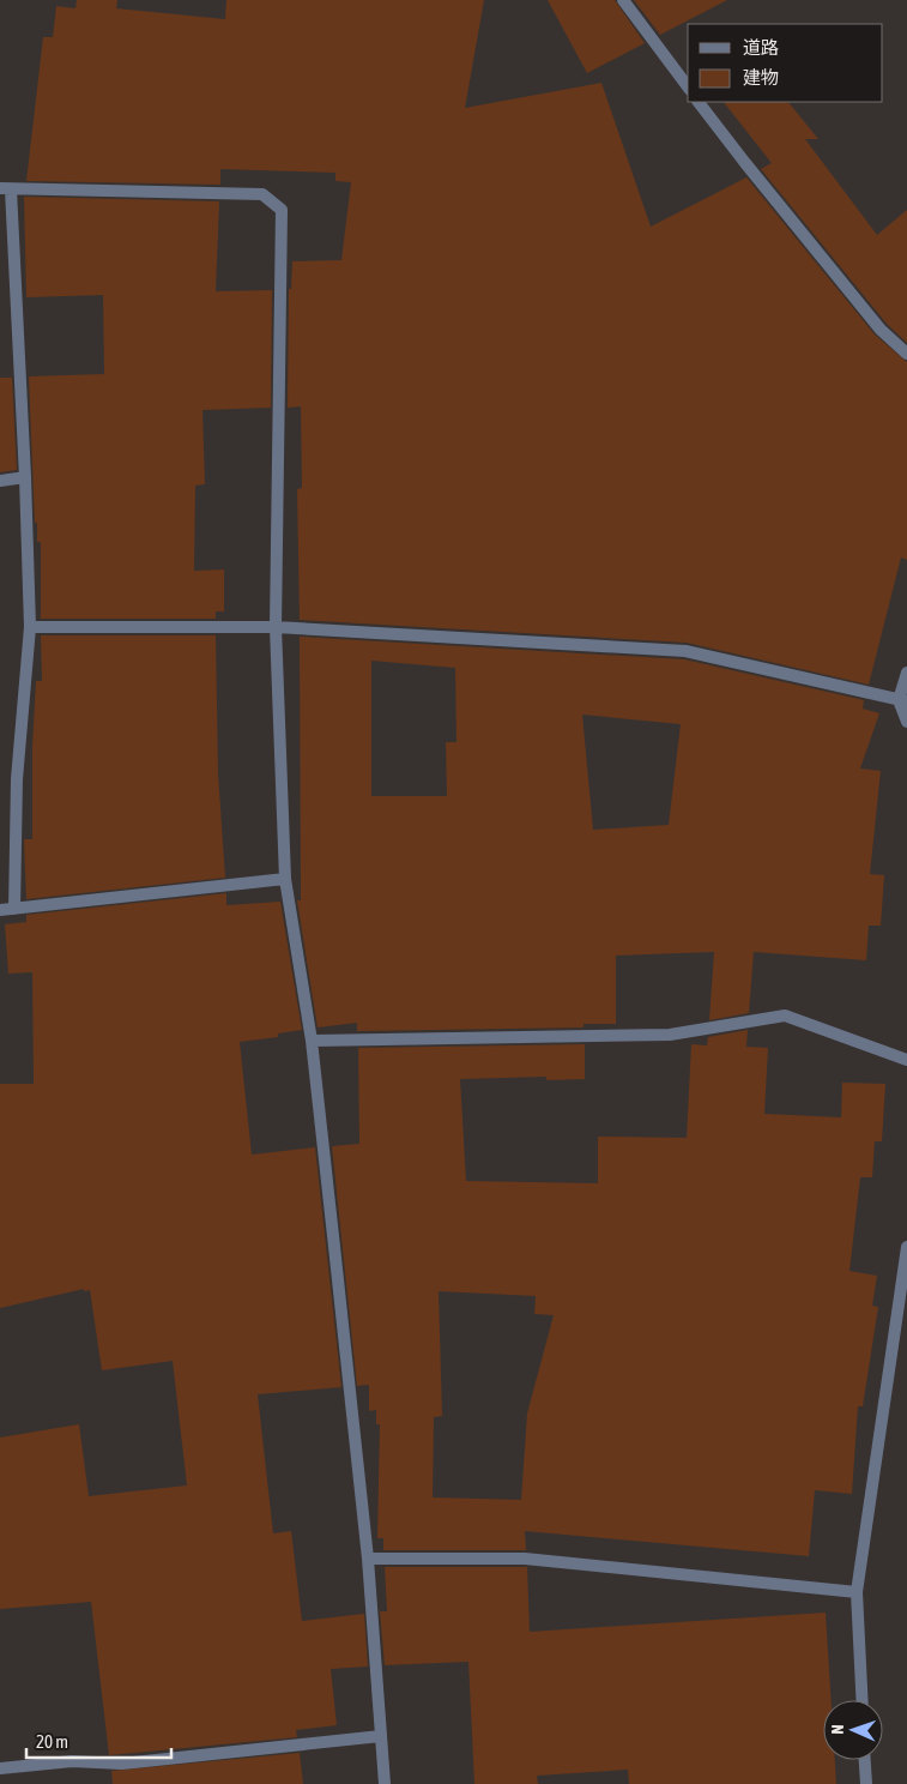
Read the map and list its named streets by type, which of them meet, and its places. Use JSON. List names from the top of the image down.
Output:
{
  "legend": ["道路", "建物"],
  "scale_bar": "20 m",
  "north": "left"
}
